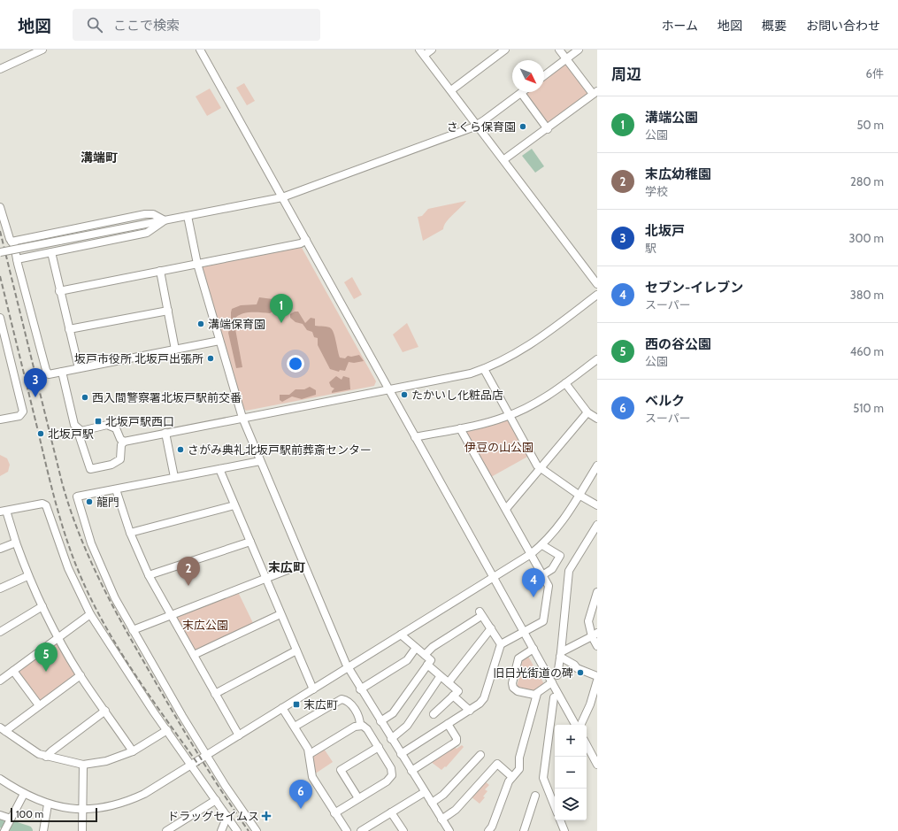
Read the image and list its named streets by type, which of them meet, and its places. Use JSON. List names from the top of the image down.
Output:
{
  "districts": ["溝端町", "末広町"],
  "parks": ["伊豆の山公園", "末広公園"],
  "places": {
    "other": [
      "さくら保育園",
      "溝端保育園",
      "坂戸市役所 北坂戸出張所",
      "たかいし化粧品店",
      "西入間警察署北坂戸駅前交番",
      "北坂戸駅",
      "さがみ典礼北坂戸駅前葬斎センター",
      "龍門",
      "旧日光街道の碑"
    ],
    "transit": ["北坂戸駅西口", "末広町"],
    "health": ["ドラッグセイムス"]
  },
  "scale_bar": "100 m",
  "north": "bottom right",
  "page": {
    "header": "地図",
    "search": "ここで検索",
    "nav": [
      "ホーム",
      "地図",
      "概要",
      "お問い合わせ"
    ],
    "heading": ["周辺", "6件"],
    "list": [
      {
        "mark": "1",
        "name": "溝端公園",
        "note": "公園",
        "value": "50 m"
      },
      {
        "mark": "2",
        "name": "末広幼稚園",
        "note": "学校",
        "value": "280 m"
      },
      {
        "mark": "3",
        "name": "北坂戸",
        "note": "駅",
        "value": "300 m"
      },
      {
        "mark": "4",
        "name": "セブン-イレブン",
        "note": "スーパー",
        "value": "380 m"
      },
      {
        "mark": "5",
        "name": "西の谷公園",
        "note": "公園",
        "value": "460 m"
      },
      {
        "mark": "6",
        "name": "ベルク",
        "note": "スーパー",
        "value": "510 m"
      }
    ],
    "pins": [
      "1",
      "3",
      "2",
      "4",
      "5",
      "6"
    ],
    "map_buttons": ["+", "−"],
    "scale": "100 m"
  }
}
